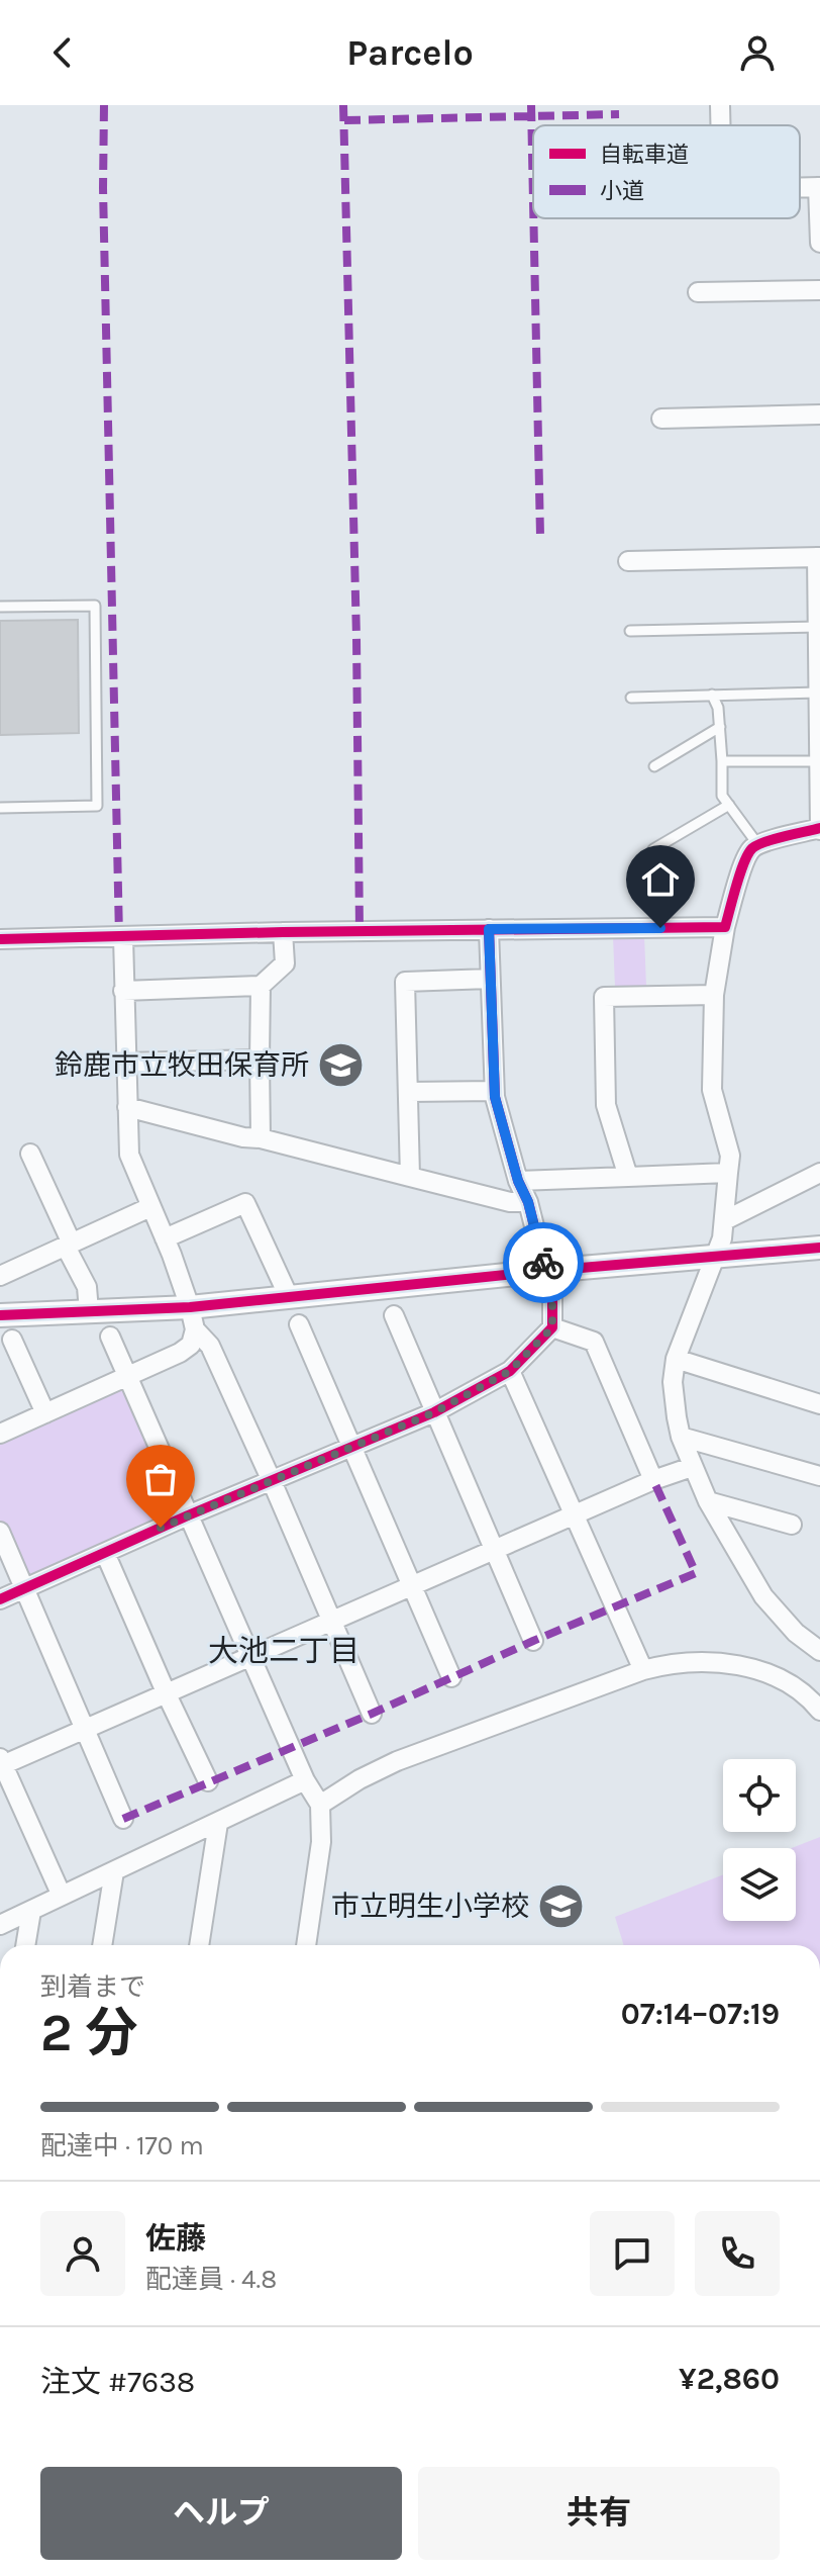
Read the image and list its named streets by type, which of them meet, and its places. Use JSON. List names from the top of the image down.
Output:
{
  "districts": ["大池二丁目"],
  "places": {
    "school or university": ["鈴鹿市立牧田保育所", "市立明生小学校"]
  },
  "legend": ["自転車道", "小道"],
  "page": {
    "header": "Parcelo",
    "heading": ["2 分", "到着まで", "07:14–07:19"],
    "panel": [
      "佐藤",
      "配達員 · 4.8",
      "注文 #7638",
      "¥2,860"
    ],
    "bar": "配達中 · 170 m",
    "buttons": ["ヘルプ", "共有"]
  }
}
